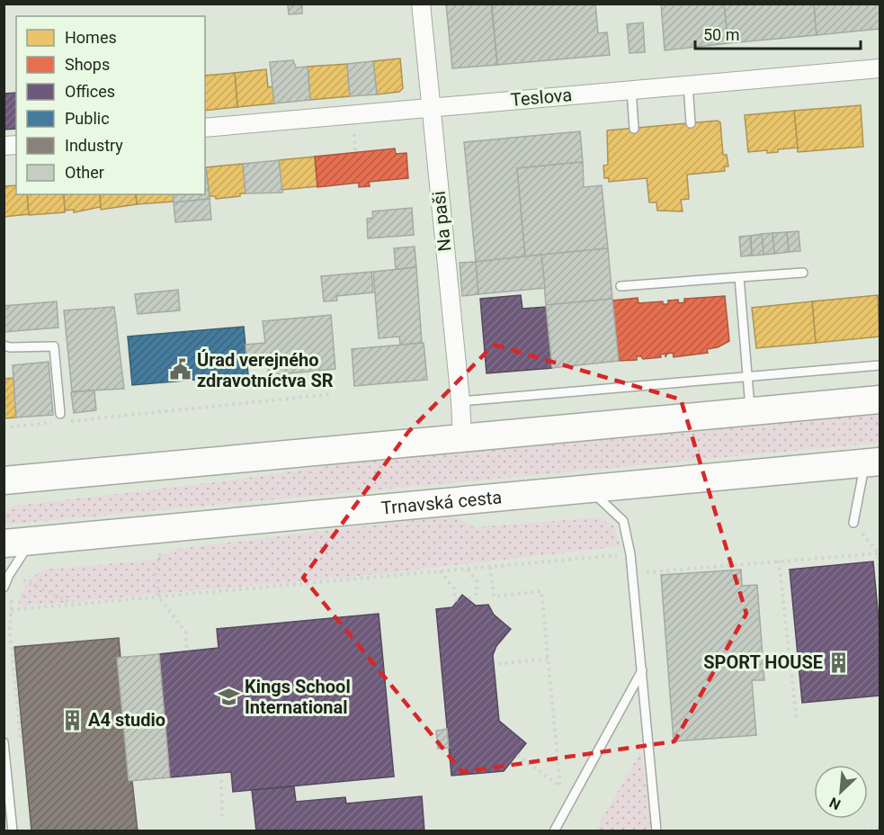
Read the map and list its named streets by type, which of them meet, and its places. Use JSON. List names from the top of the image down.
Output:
{
  "streets": {
    "main road": ["Trnavská cesta"],
    "street": ["Teslova", "Na paši"]
  },
  "crossings": [
    ["Teslova", "Na paši"]
  ],
  "places": {
    "public building": ["Úrad verejného zdravotníctva SR"],
    "building": ["SPORT HOUSE", "A4 studio"],
    "school or university": ["Kings School International"]
  },
  "legend": [
    "Homes",
    "Shops",
    "Offices",
    "Public",
    "Industry",
    "Other"
  ],
  "scale_bar": "50 m",
  "north": "bottom left"
}
